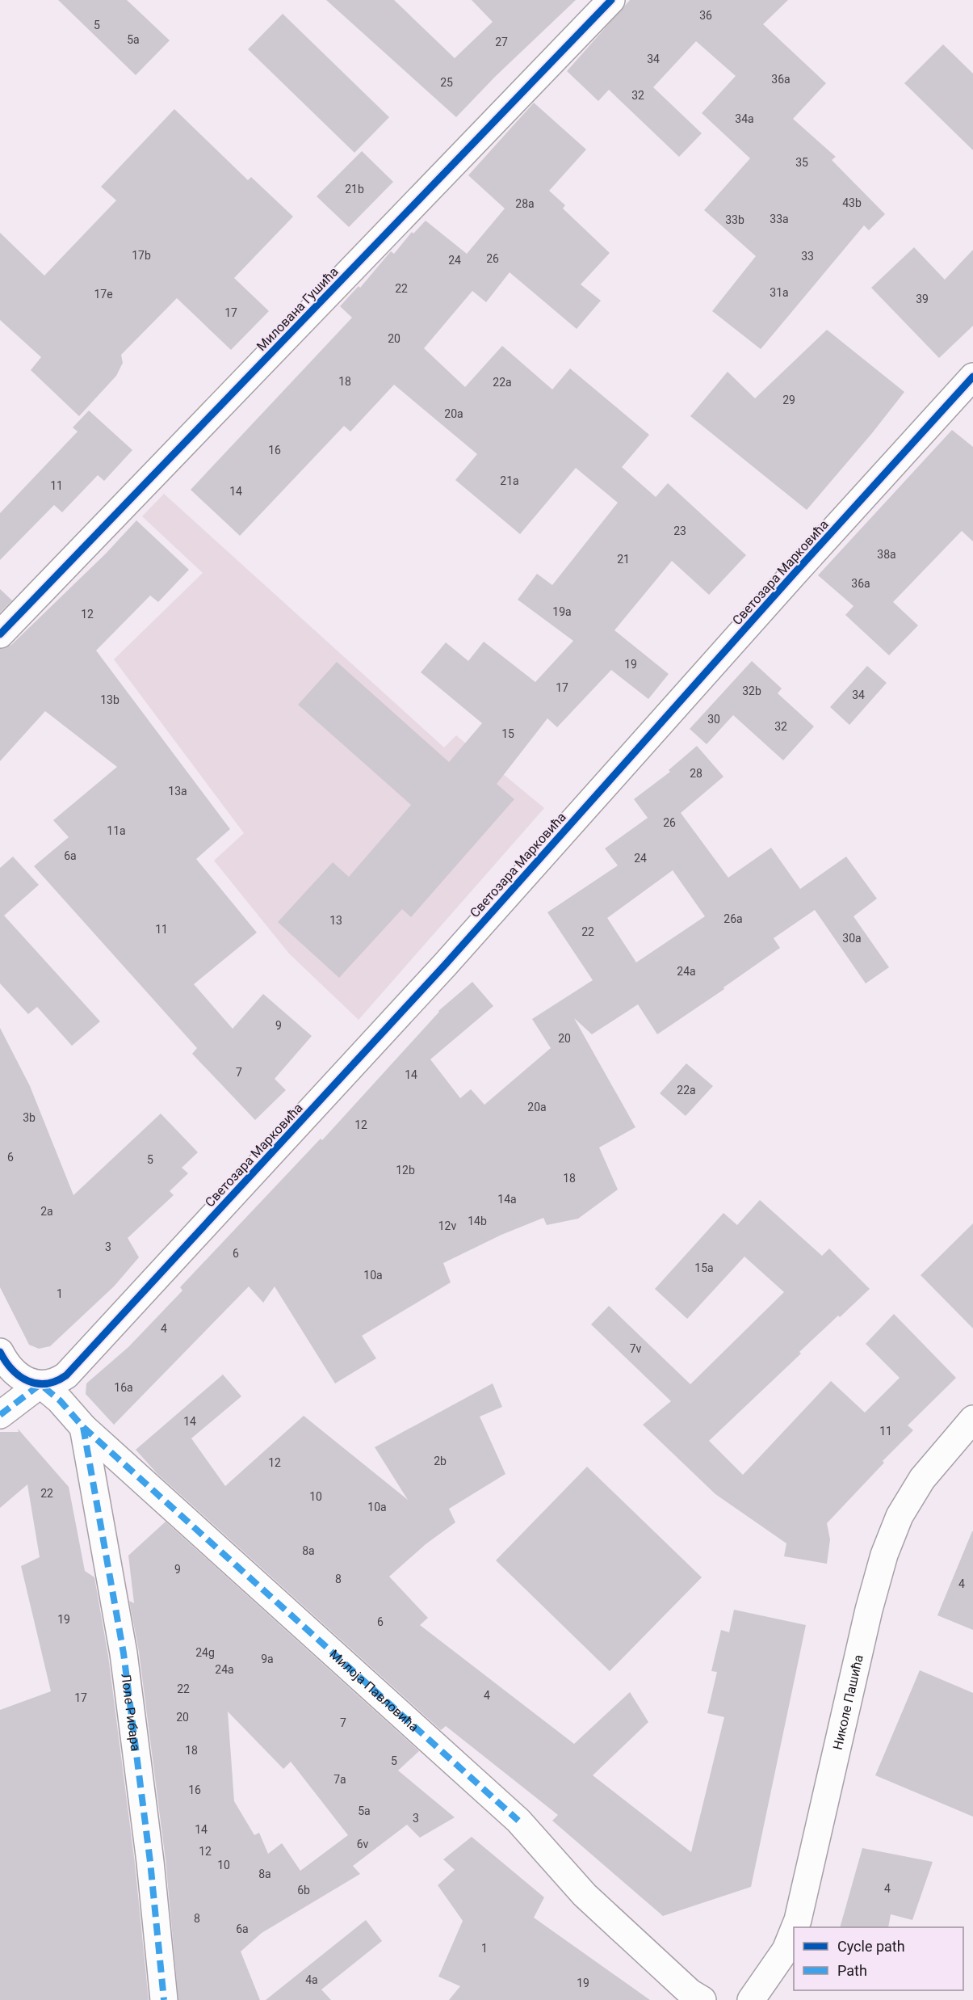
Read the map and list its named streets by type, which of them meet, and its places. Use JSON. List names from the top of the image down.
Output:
{
  "streets": {
    "street": [
      "Милована Гушића",
      "Светозара Марковића",
      "Милоја Павловића",
      "Николе Пашића",
      "Лоле Рибара"
    ]
  },
  "crossings": [
    ["Светозара Марковића", "Милоја Павловића"],
    ["Милоја Павловића", "Лоле Рибара"]
  ],
  "house_numbers": [
    "36",
    "5",
    "5a",
    "27",
    "34",
    "36a",
    "25",
    "32",
    "34a",
    "35",
    "21b",
    "43b",
    "28a",
    "33a",
    "33b",
    "17b",
    "33",
    "26",
    "24",
    "22",
    "31a",
    "17e",
    "39",
    "17",
    "20",
    "18",
    "22a",
    "29",
    "20a",
    "16",
    "21a",
    "11",
    "14",
    "23",
    "38a",
    "21",
    "36a",
    "19a",
    "12",
    "19",
    "17",
    "32b",
    "34",
    "13b",
    "30",
    "32",
    "15",
    "28",
    "13a",
    "26",
    "11a",
    "6a",
    "24",
    "26a",
    "13",
    "11",
    "22",
    "30a",
    "24a",
    "9",
    "20",
    "7",
    "14",
    "22a",
    "20a",
    "3b",
    "12",
    "6",
    "5",
    "12b",
    "18",
    "14a",
    "2a",
    "14b",
    "12v",
    "3",
    "6",
    "15a",
    "10a",
    "1",
    "4",
    "7v",
    "16a",
    "14",
    "11",
    "2b",
    "12",
    "22",
    "10",
    "10a",
    "8a",
    "9",
    "8",
    "4",
    "19",
    "6",
    "24g",
    "9a",
    "24a",
    "22",
    "4",
    "17",
    "20",
    "7",
    "18",
    "5",
    "7a",
    "16",
    "5a",
    "3",
    "14",
    "6v",
    "12",
    "10",
    "8a",
    "4",
    "6b",
    "8",
    "6a",
    "1",
    "4a",
    "19"
  ],
  "legend": ["Cycle path", "Path"]
}
